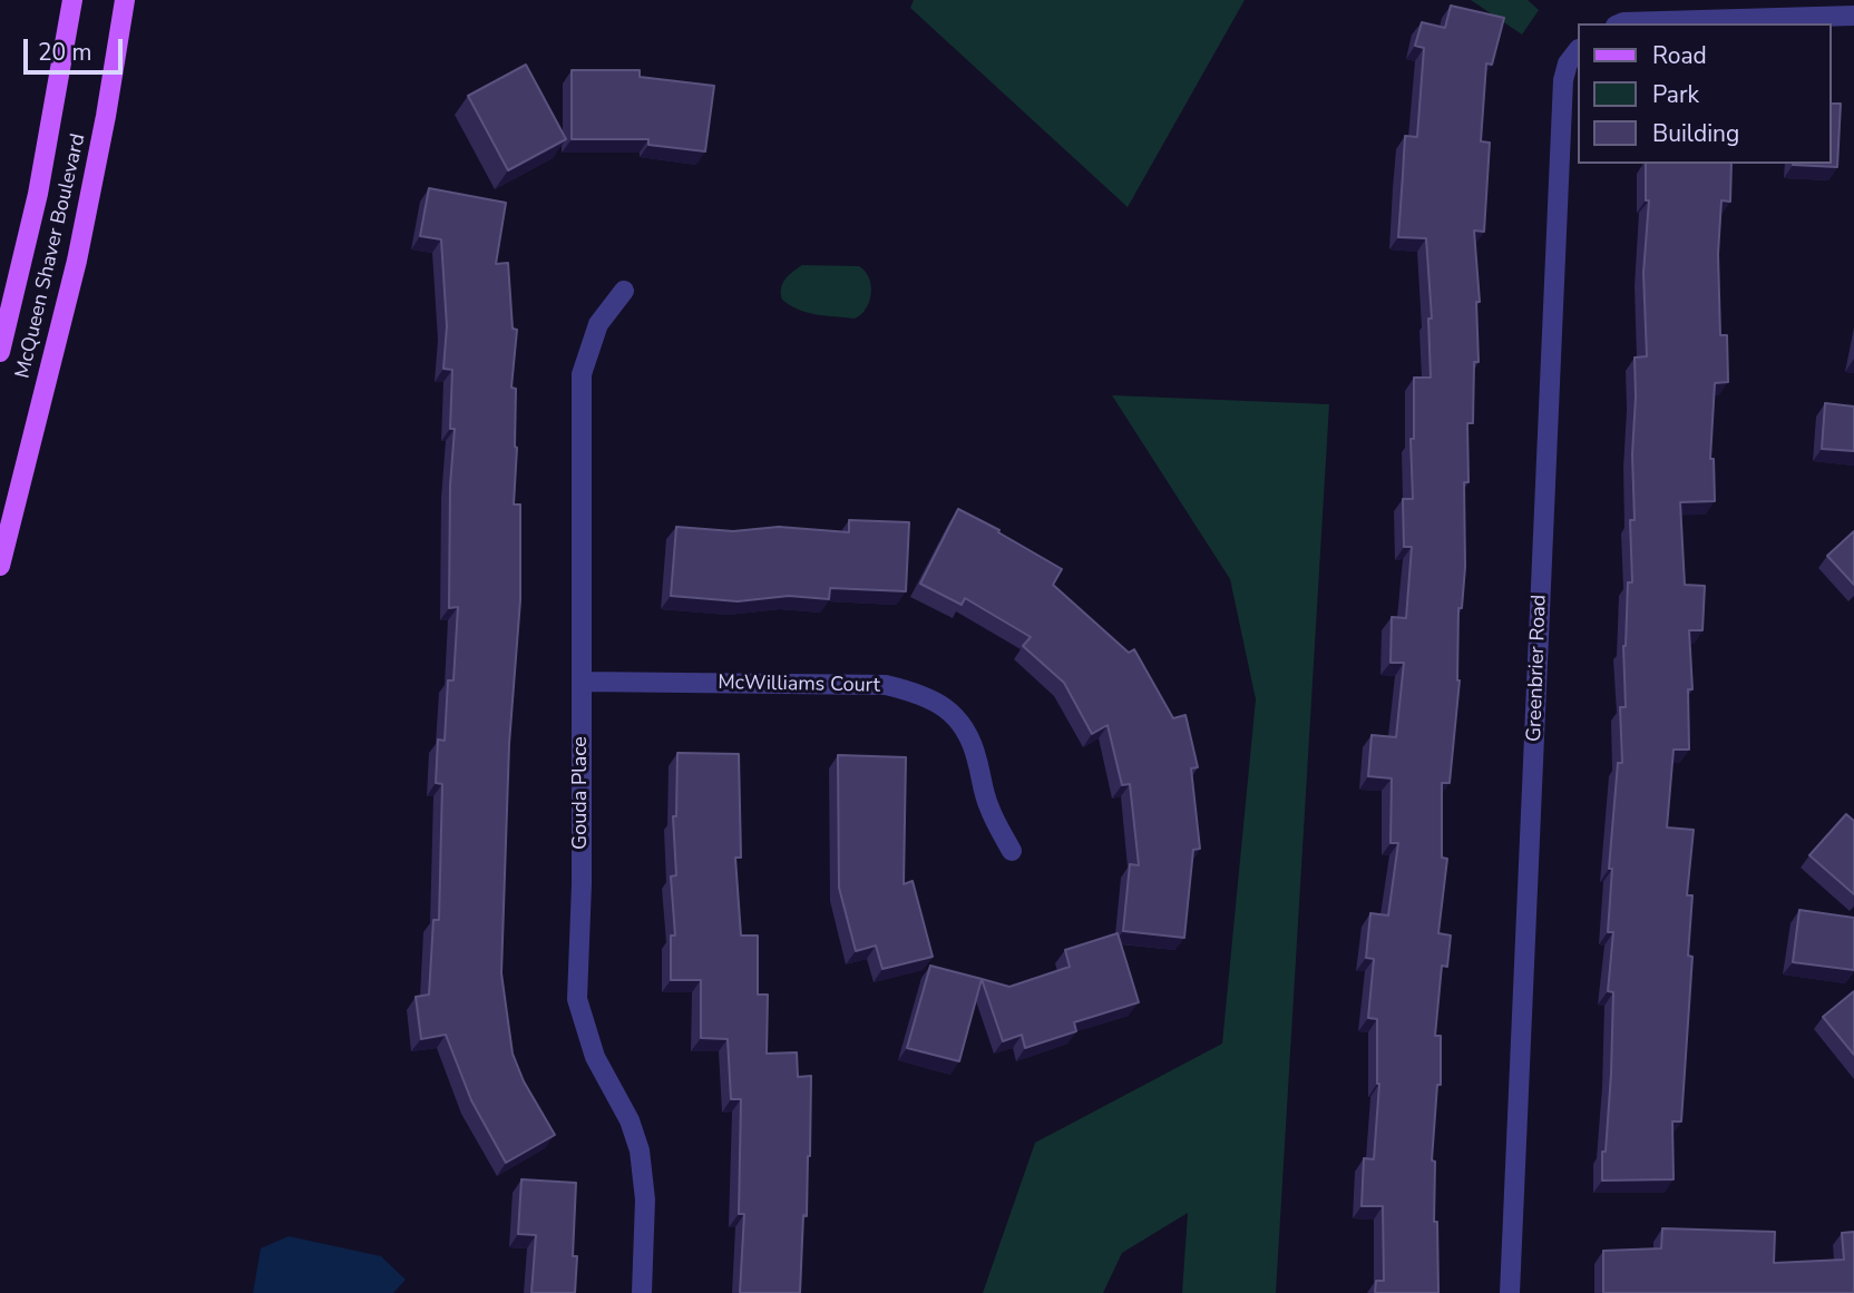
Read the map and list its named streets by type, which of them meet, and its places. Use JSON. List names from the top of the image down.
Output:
{
  "streets": {
    "main road": ["McQueen Shaver Boulevard"],
    "street": ["Greenbrier Road", "McWilliams Court", "Gouda Place"]
  },
  "crossings": [
    ["McWilliams Court", "Gouda Place"]
  ],
  "legend": ["Road", "Park", "Building"],
  "scale_bar": "20 m"
}
